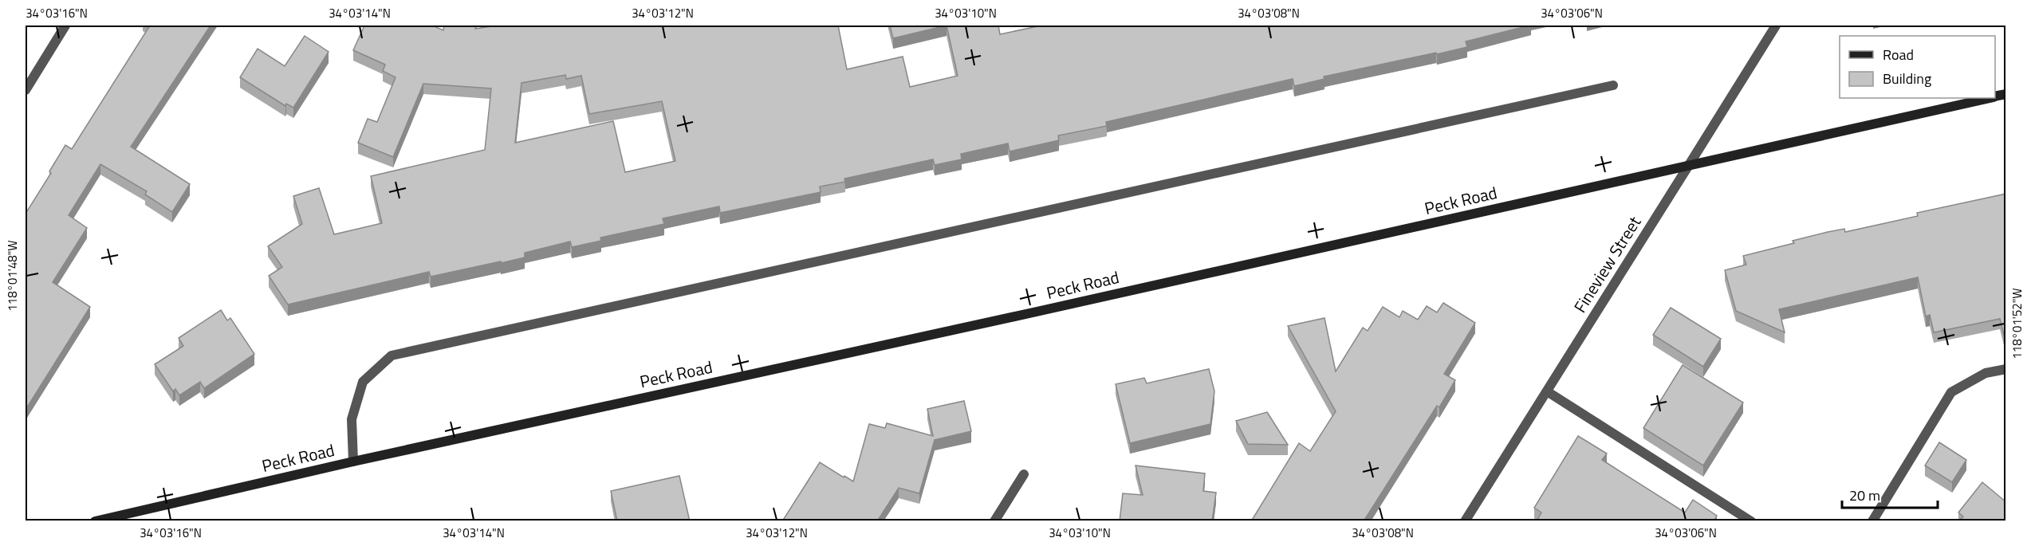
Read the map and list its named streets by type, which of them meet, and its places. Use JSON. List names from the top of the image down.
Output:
{
  "streets": {
    "main road": ["Peck Road"],
    "street": ["Fineview Street"]
  },
  "crossings": [
    ["Peck Road", "Fineview Street"]
  ],
  "legend": ["Road", "Building"],
  "scale_bar": "20 m",
  "coordinates": [
    "34°03'16\"N",
    "34°03'14\"N",
    "34°03'12\"N",
    "34°03'10\"N",
    "34°03'08\"N",
    "34°03'06\"N",
    "118°01'48\"W",
    "118°01'52\"W"
  ]
}
